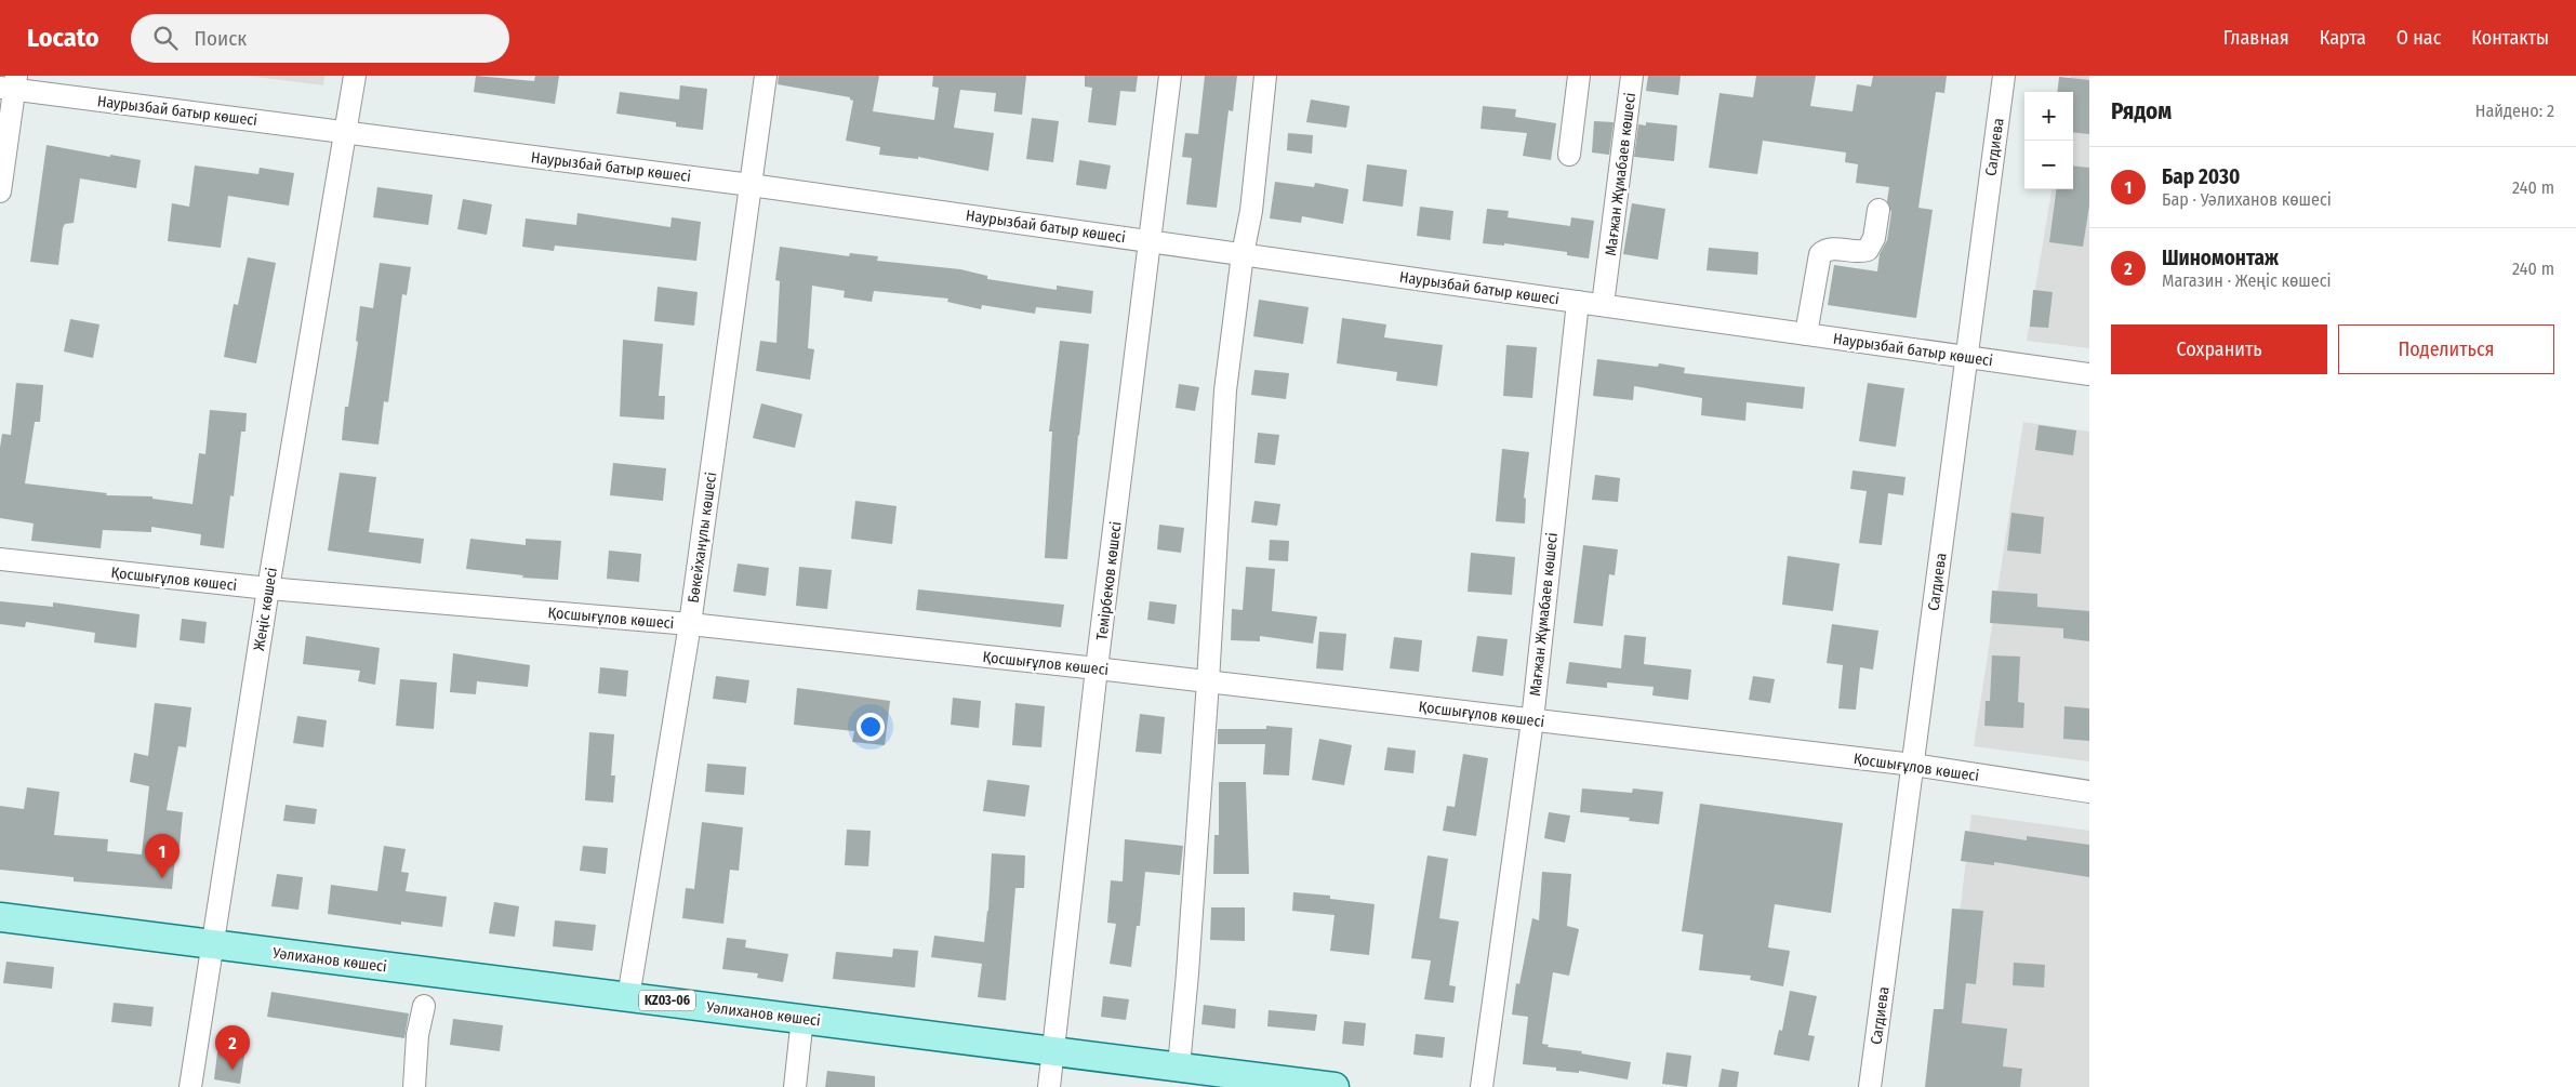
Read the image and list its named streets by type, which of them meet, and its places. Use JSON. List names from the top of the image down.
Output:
{
  "streets": {
    "main road": ["Уәлиханов көшесі", "KZ03-06"],
    "street": [
      "Наурызбай батыр көшесі",
      "Сагдиева",
      "Мағжан Жұмабаев көшесі",
      "Бөкейханұлы көшесі",
      "Қосшығұлов көшесі",
      "Темірбеков көшесі",
      "Жеңіс көшесі"
    ]
  },
  "crossings": [
    ["Наурызбай батыр көшесі", "Сагдиева"],
    ["Наурызбай батыр көшесі", "Мағжан Жұмабаев көшесі"],
    ["Наурызбай батыр көшесі", "Бөкейханұлы көшесі"],
    ["Наурызбай батыр көшесі", "Темірбеков көшесі"],
    ["Наурызбай батыр көшесі", "Жеңіс көшесі"],
    ["Сагдиева", "Қосшығұлов көшесі"],
    ["Мағжан Жұмабаев көшесі", "Қосшығұлов көшесі"],
    ["Бөкейханұлы көшесі", "Қосшығұлов көшесі"],
    ["Бөкейханұлы көшесі", "Уәлиханов көшесі"],
    ["Қосшығұлов көшесі", "Темірбеков көшесі"],
    ["Қосшығұлов көшесі", "Жеңіс көшесі"],
    ["Темірбеков көшесі", "Уәлиханов көшесі"],
    ["Жеңіс көшесі", "Уәлиханов көшесі"]
  ],
  "page": {
    "header": "Locato",
    "search": "Поиск",
    "nav": [
      "Главная",
      "Карта",
      "О нас",
      "Контакты"
    ],
    "heading": ["Рядом", "Найдено: 2"],
    "map_buttons": ["+", "−"],
    "list": [
      {
        "mark": "1",
        "name": "Бар 2030",
        "note": "Бар · Уәлиханов көшесі",
        "value": "240 m"
      },
      {
        "mark": "2",
        "name": "Шиномонтаж",
        "note": "Магазин · Жеңіс көшесі",
        "value": "240 m"
      }
    ],
    "buttons": ["Сохранить", "Поделиться"],
    "pins": ["1", "2"]
  }
}
